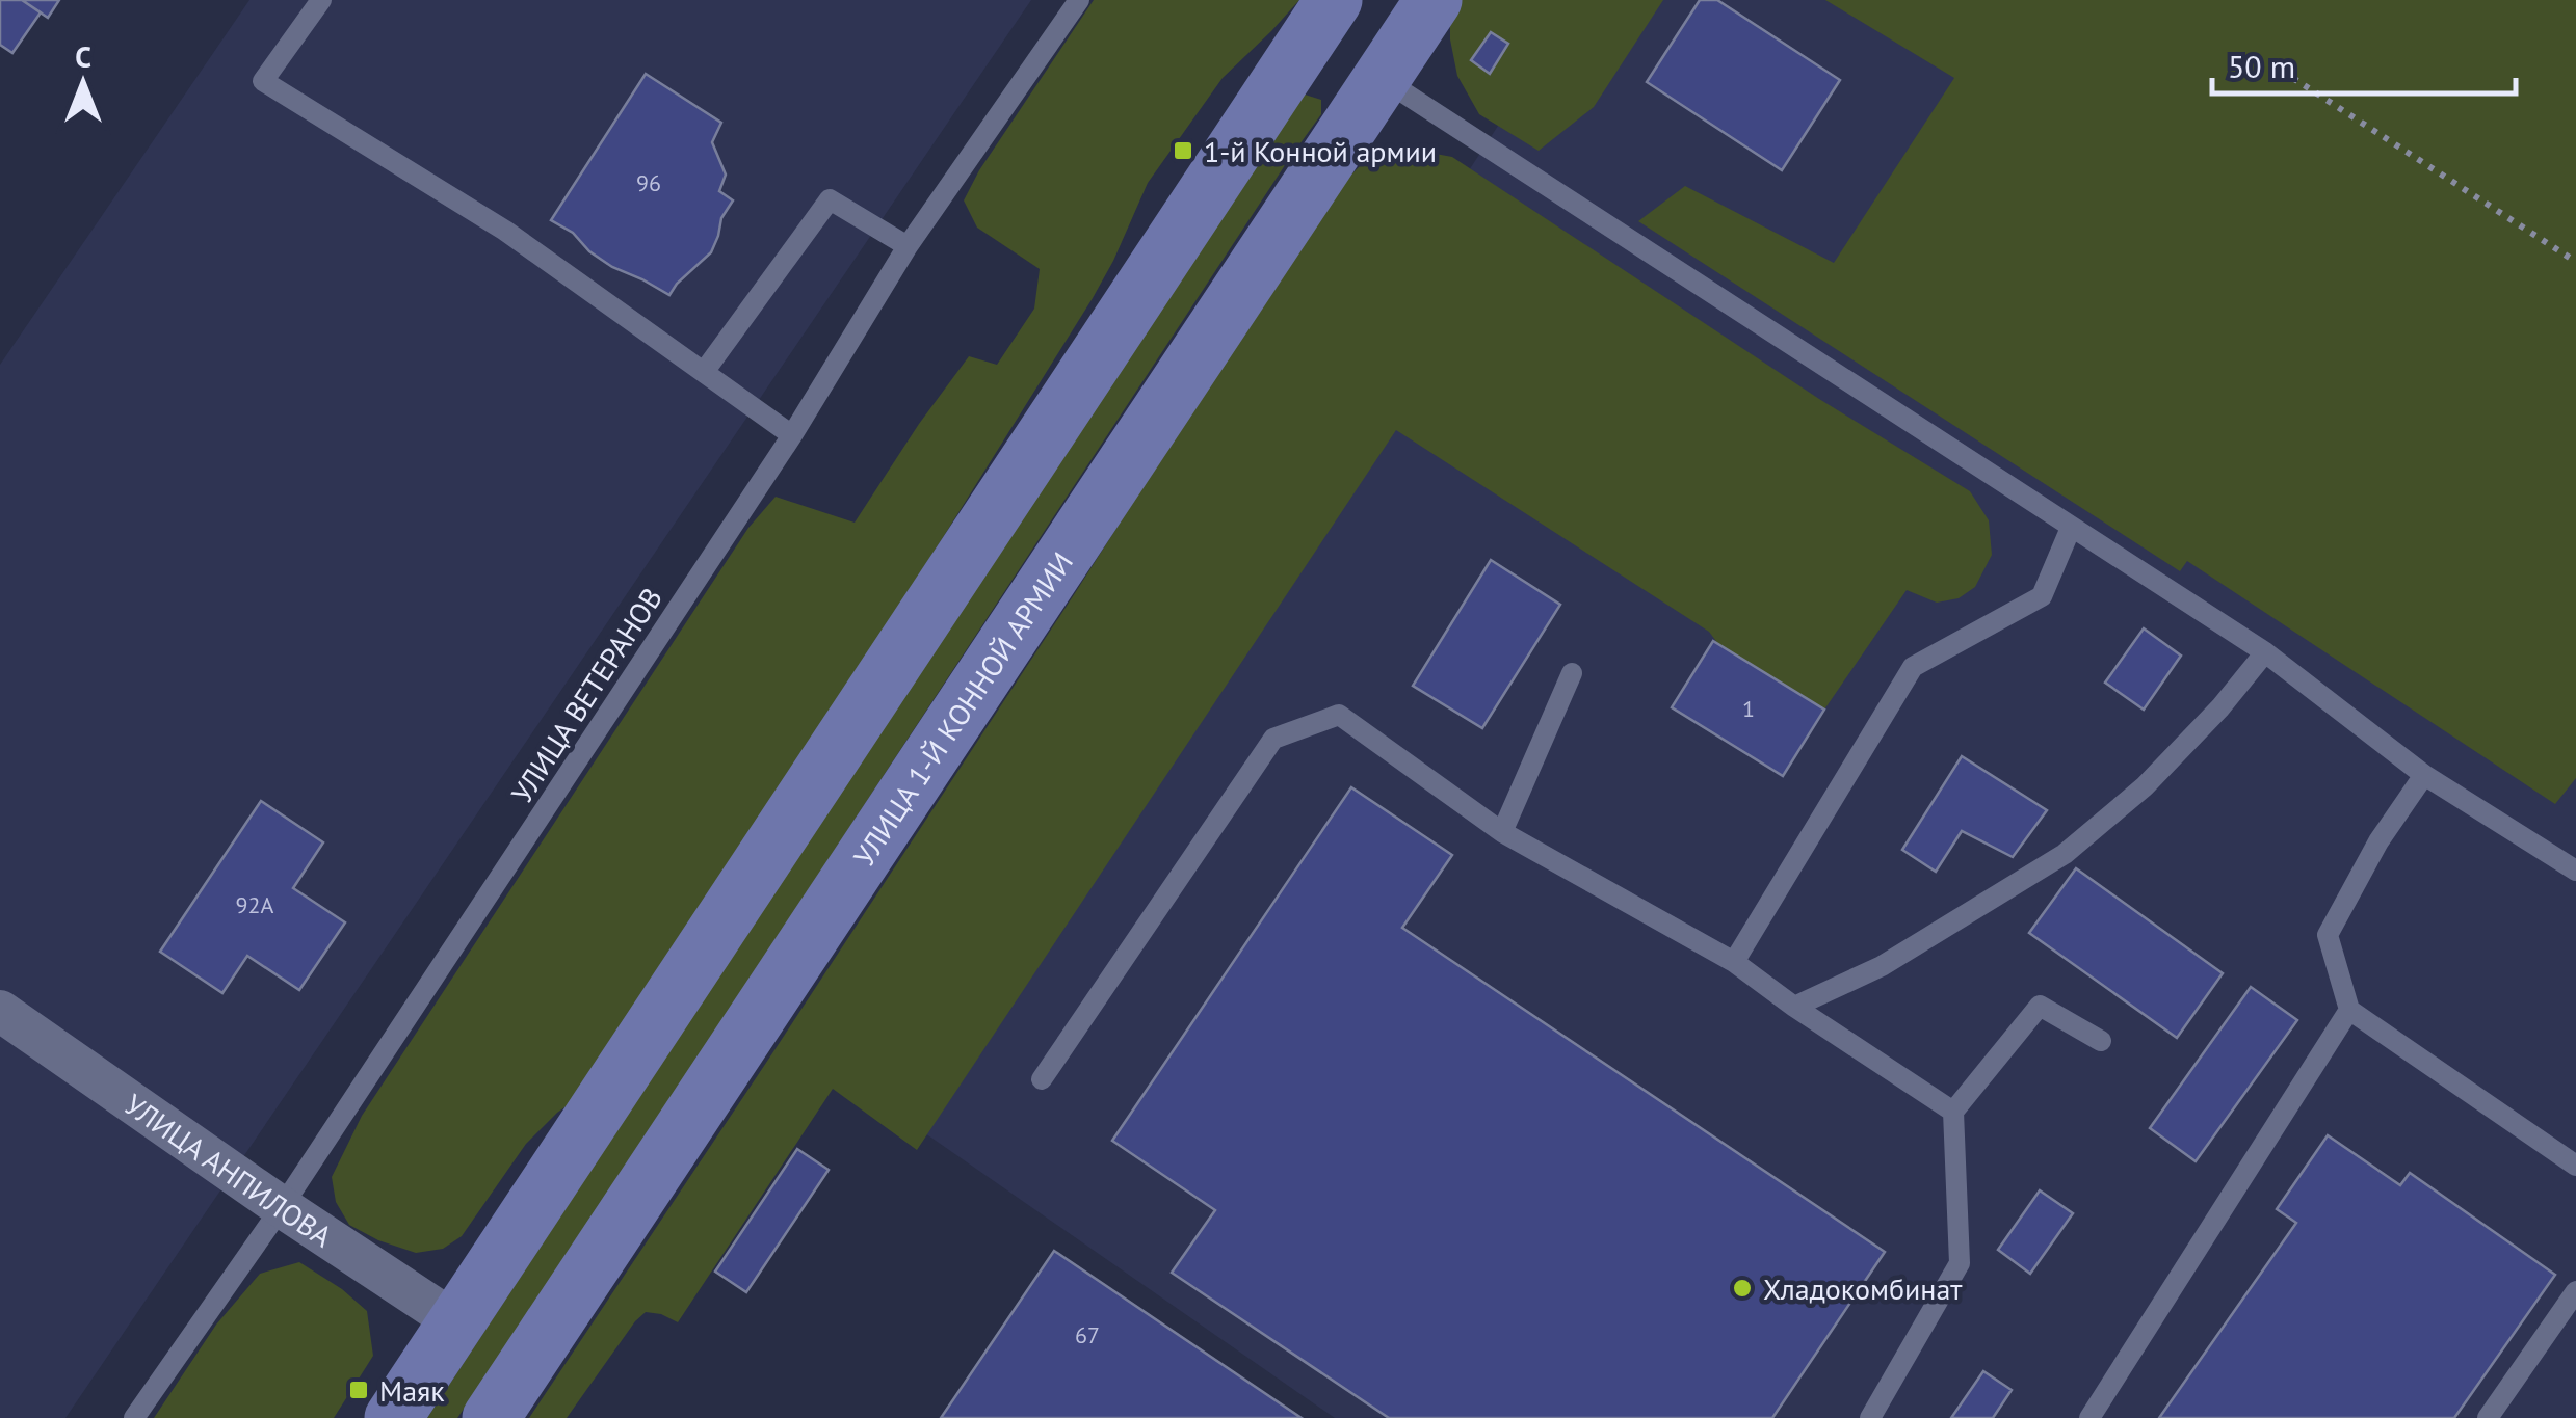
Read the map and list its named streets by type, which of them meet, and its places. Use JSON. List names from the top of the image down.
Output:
{
  "streets": {
    "main road": ["УЛИЦА 1-Й КОННОЙ АРМИИ"],
    "street": ["УЛИЦА АНПИЛОВА"],
    "lane": ["УЛИЦА ВЕТЕРАНОВ"]
  },
  "crossings": [
    ["УЛИЦА ВЕТЕРАНОВ", "УЛИЦА АНПИЛОВА"]
  ],
  "places": {
    "transit": ["1-й Конной армии", "Маяк"],
    "other": ["Хладокомбинат"]
  },
  "house_numbers": [
    "96",
    "1",
    "92А",
    "67"
  ],
  "scale_bar": "50 m",
  "north": "top"
}
